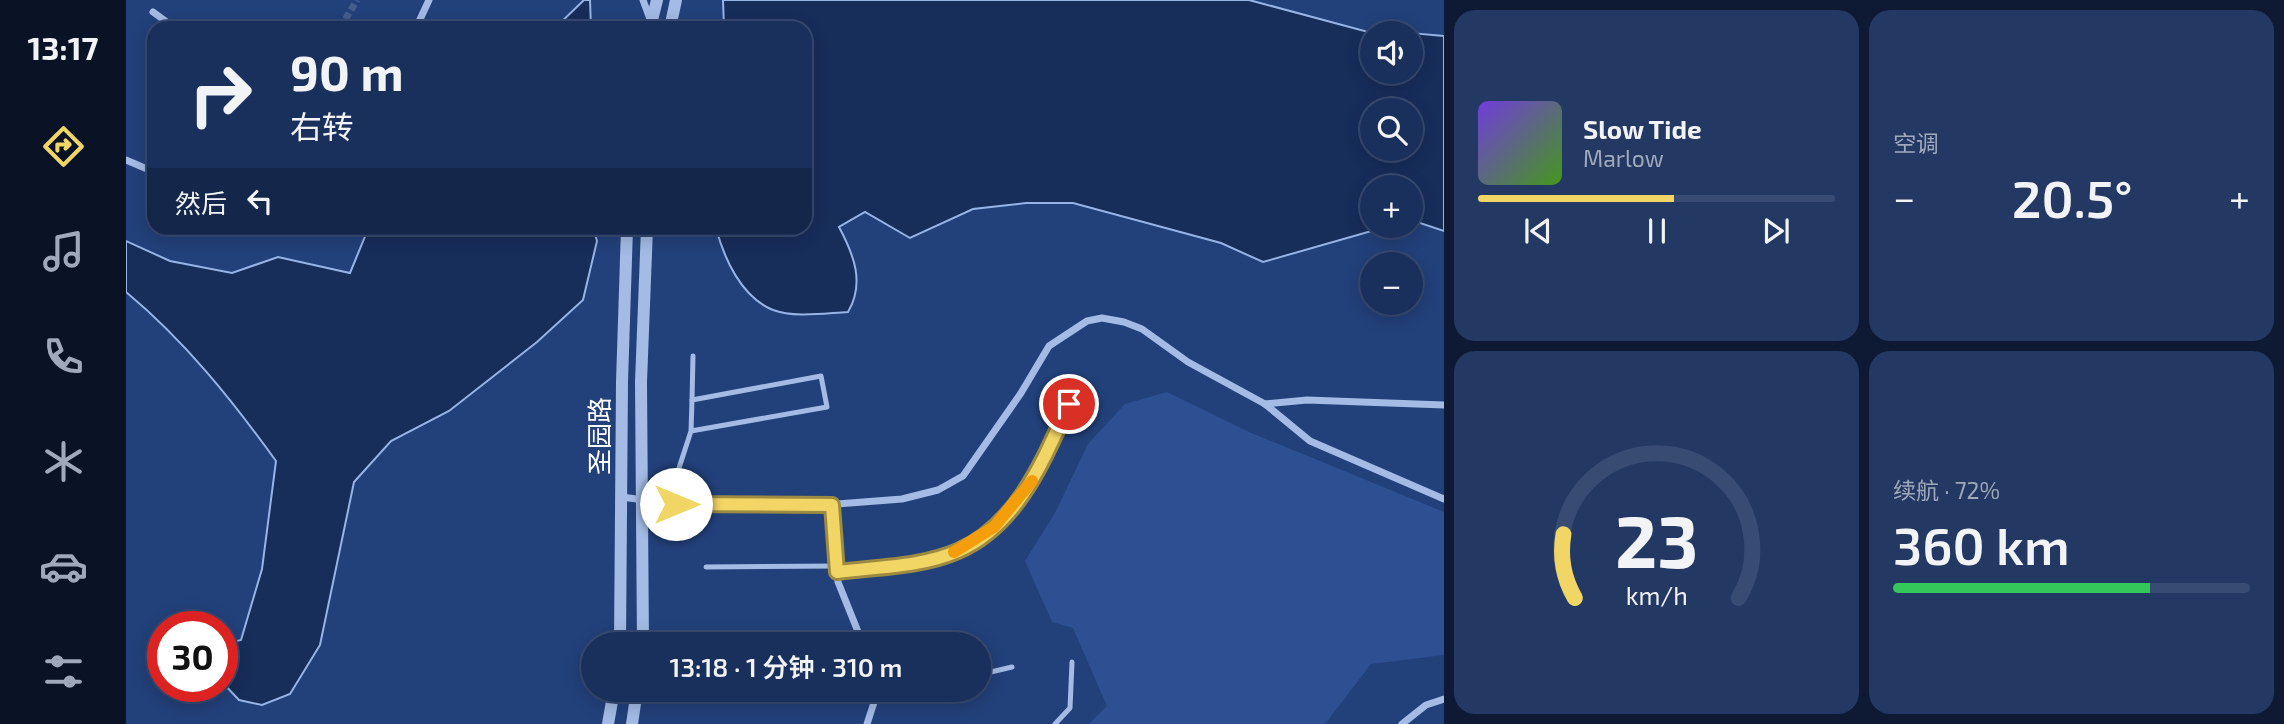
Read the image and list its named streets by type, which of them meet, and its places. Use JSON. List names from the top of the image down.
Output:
{
  "streets": {
    "street": ["圣园路"]
  },
  "page": {
    "tabs": "13:17",
    "tile": [
      "空调",
      ["续航 · 72%", "360 km"]
    ],
    "map_buttons": ["+", "−"],
    "turn": ["90 m", "右转"],
    "song": ["Slow Tide", "Marlow"],
    "then": "然后",
    "heat": ["−", "20.5°", "+"],
    "limit": "30",
    "trip": "13:18 · 1 分钟 · 310 m",
    "gauge": ["23", "km/h"]
  }
}
